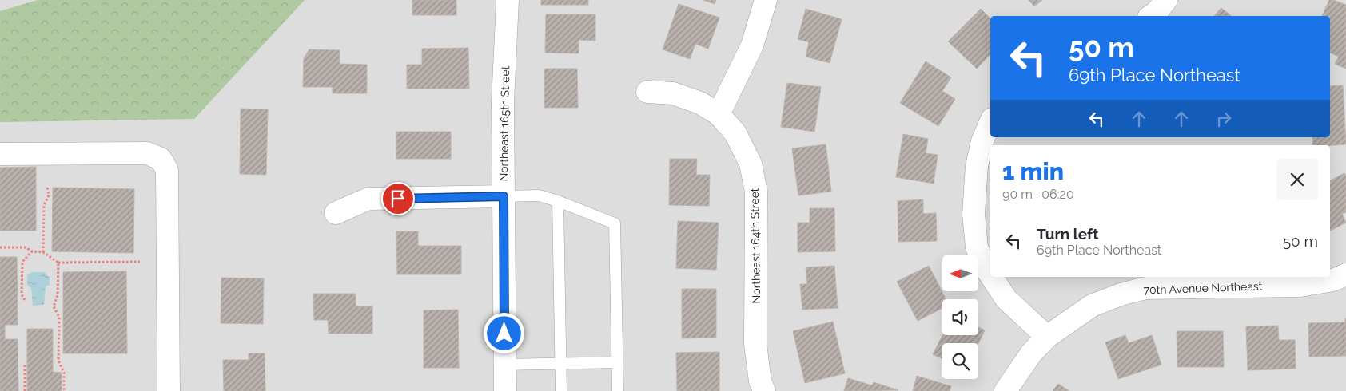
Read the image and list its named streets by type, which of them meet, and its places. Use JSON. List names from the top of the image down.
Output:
{
  "streets": {
    "street": ["Northeast 165th Street", "Northeast 164th Street", "70th Avenue Northeast"]
  },
  "north": "left",
  "page": {
    "turn": ["50 m", "69th Place Northeast"],
    "heading": ["1 min", "90 m · 06:20"],
    "list": [
      {
        "name": "Turn left",
        "note": "69th Place Northeast",
        "value": "50 m"
      }
    ]
  }
}
